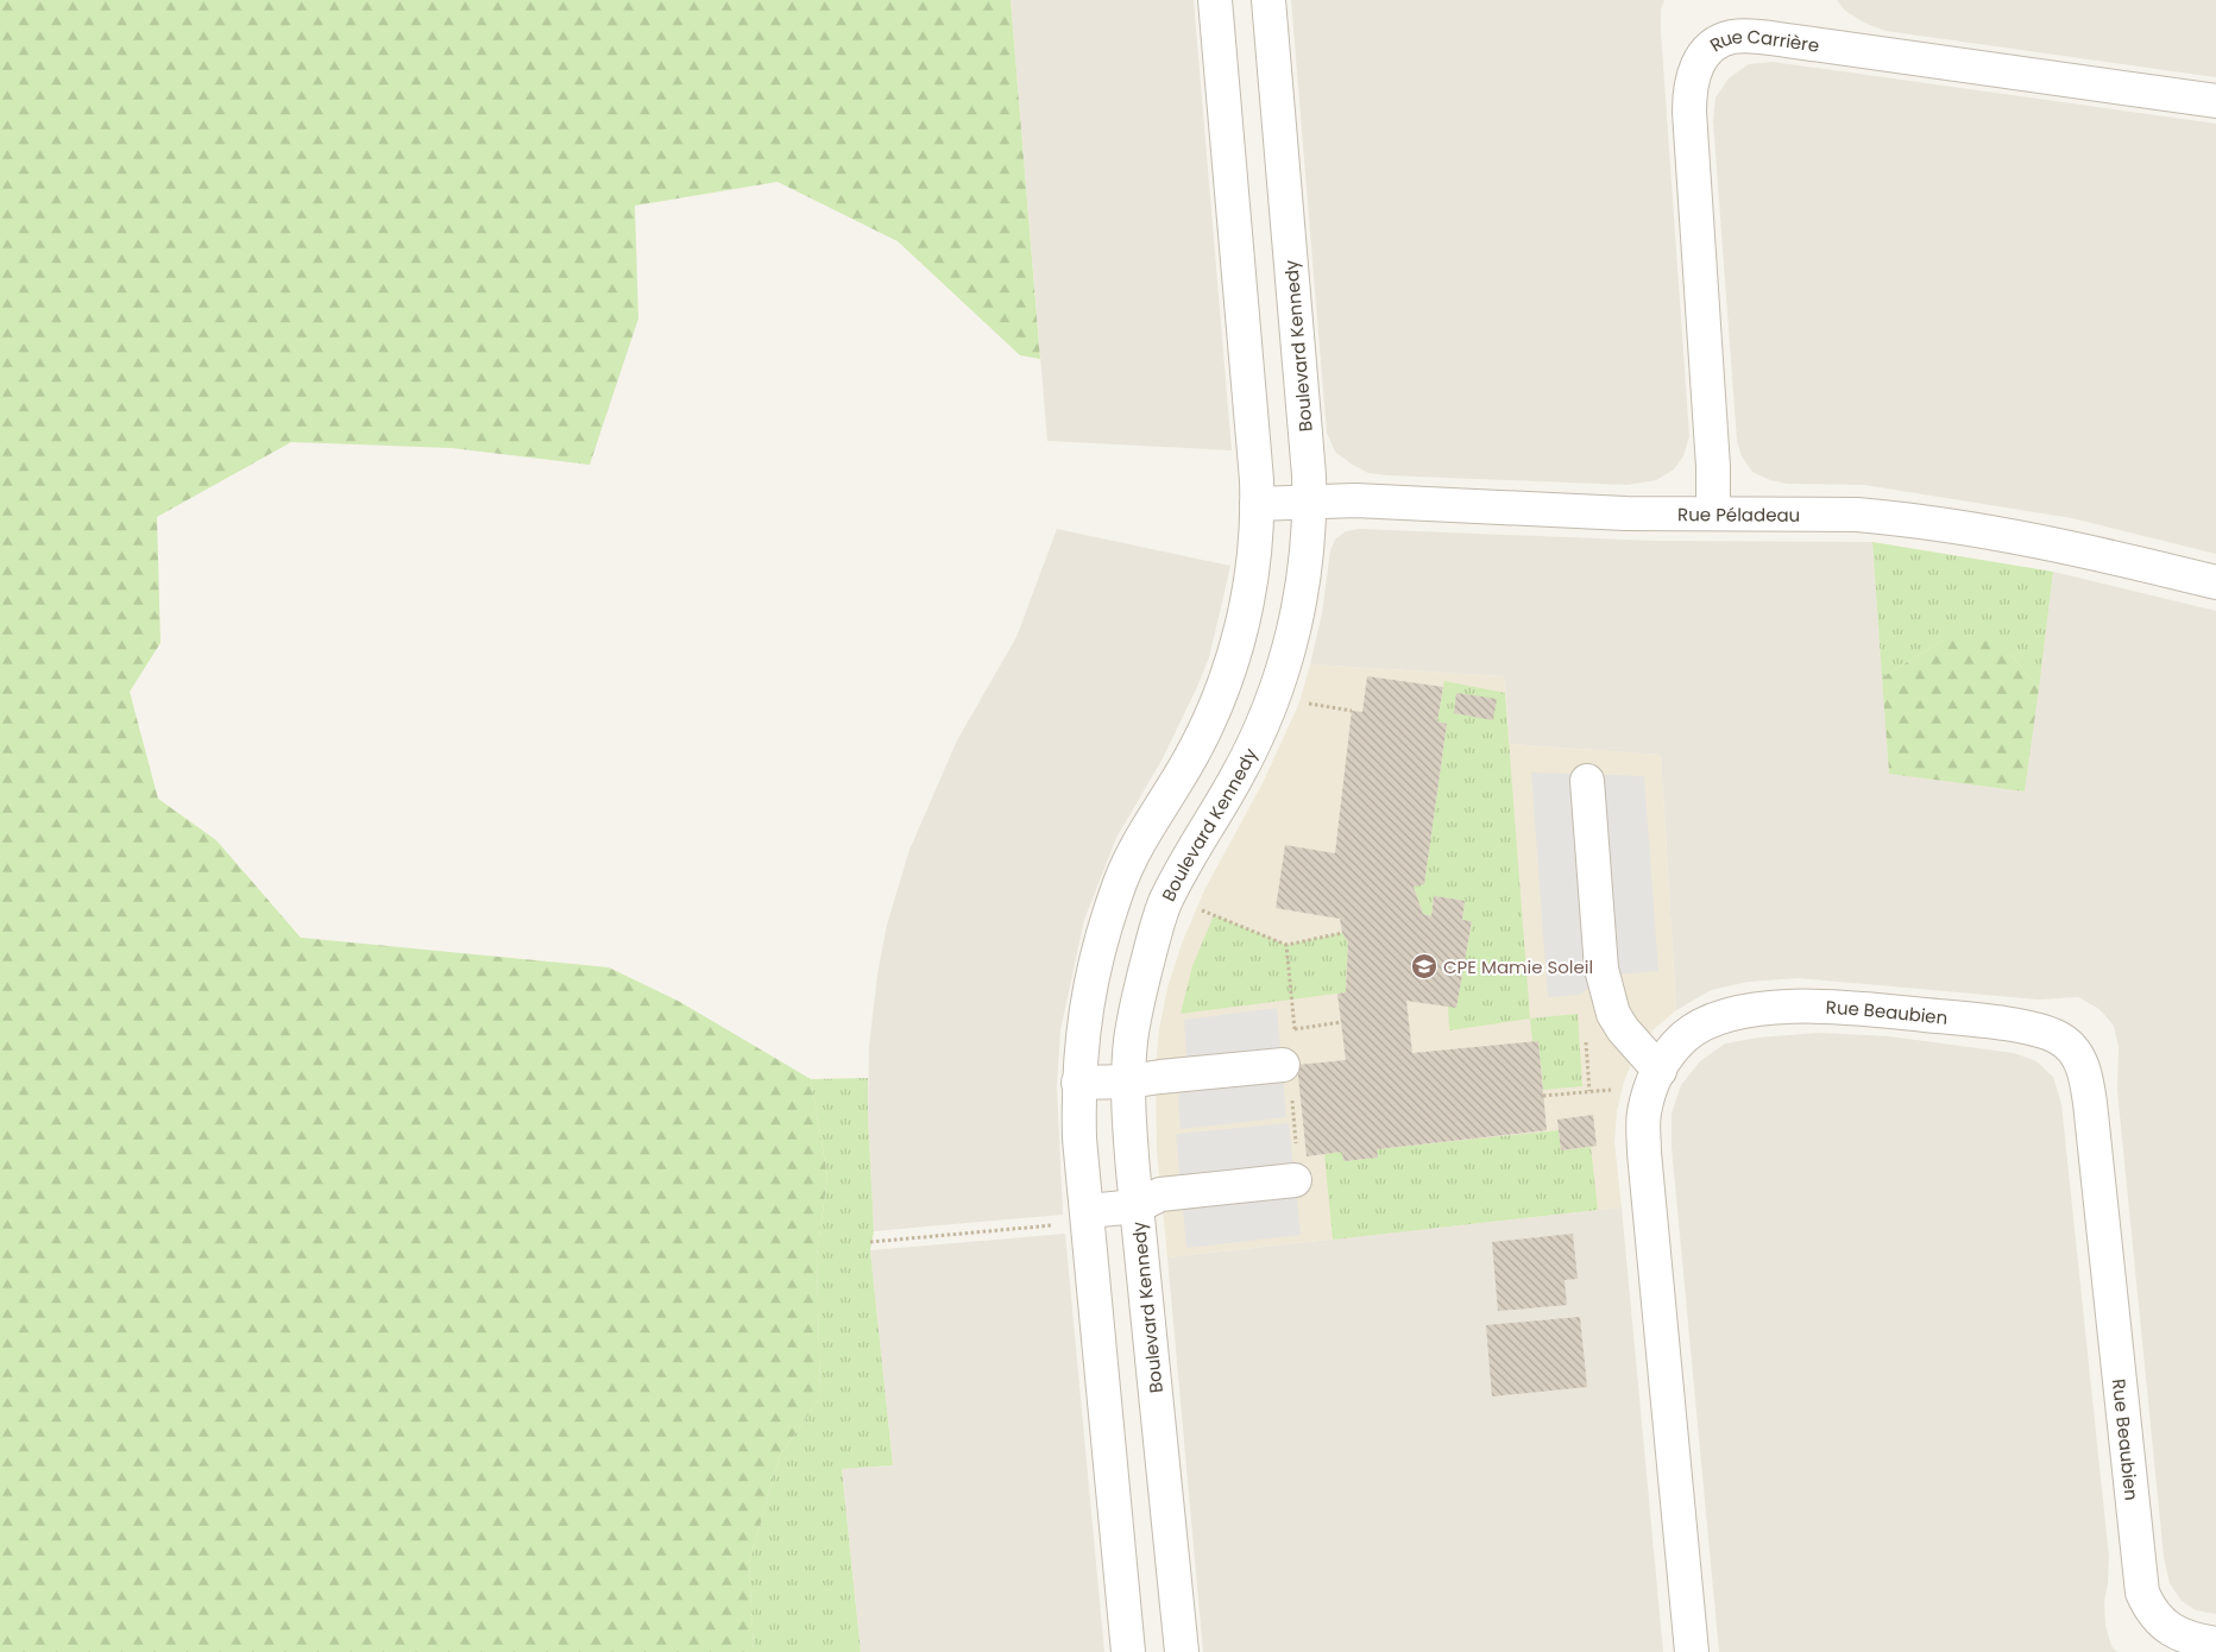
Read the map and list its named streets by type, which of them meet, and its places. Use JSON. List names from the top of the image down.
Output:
{
  "streets": {
    "street": [
      "Rue Carrière",
      "Boulevard Kennedy",
      "Rue Péladeau",
      "Rue Beaubien"
    ]
  },
  "crossings": [
    ["Rue Carrière", "Rue Péladeau"],
    ["Boulevard Kennedy", "Rue Péladeau"]
  ],
  "places": {
    "school or university": ["CPE Mamie Soleil"]
  }
}
